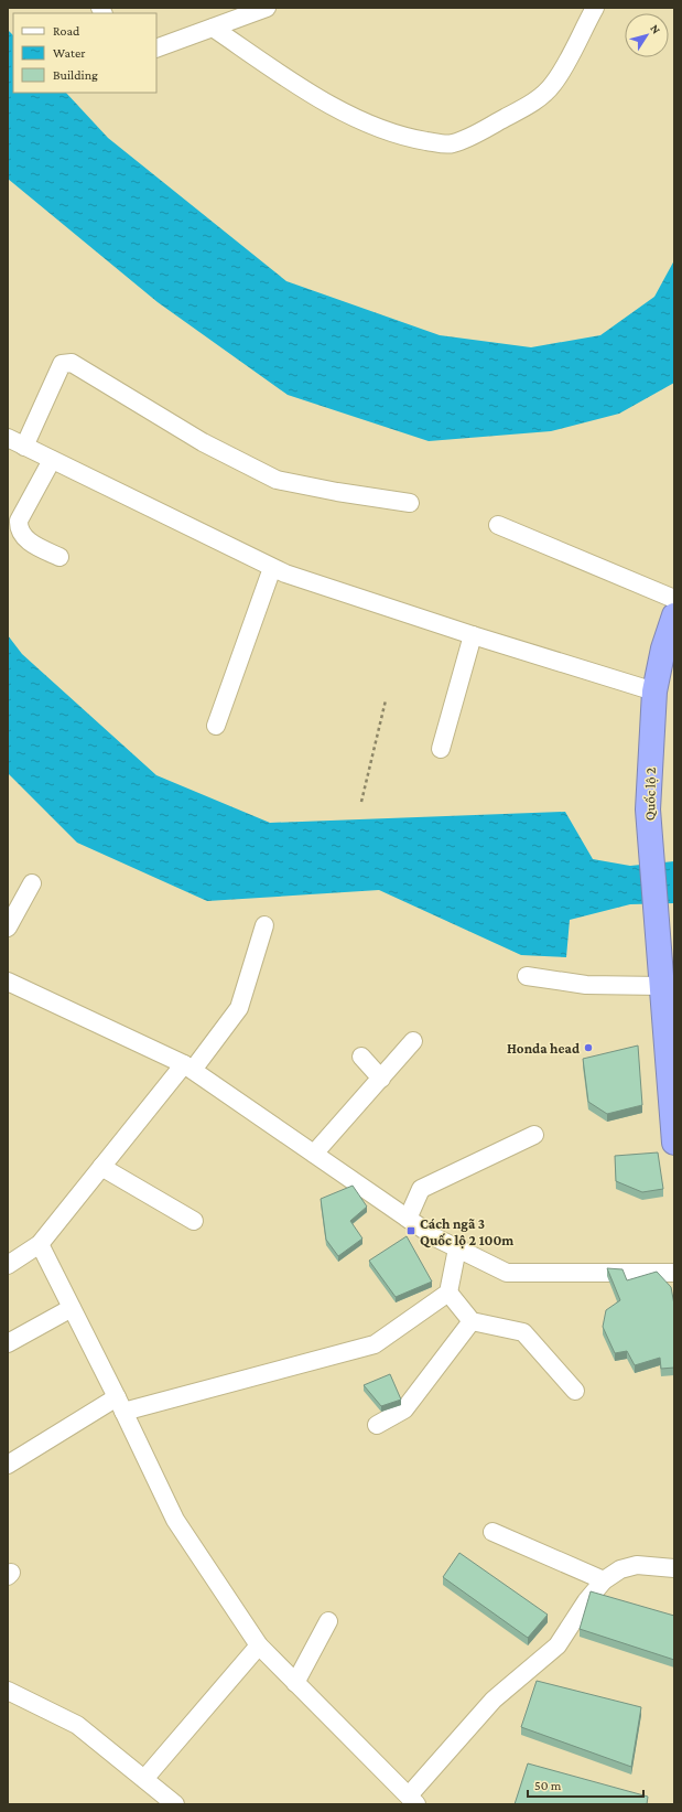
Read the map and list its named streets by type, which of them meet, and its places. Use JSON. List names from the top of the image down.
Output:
{
  "streets": {
    "highway": ["Quốc lộ 2"]
  },
  "places": {
    "other": ["Honda head"],
    "transit": ["Cách ngã 3 Quốc lộ 2 100m"]
  },
  "legend": ["Road", "Water", "Building"],
  "scale_bar": "50 m",
  "north": "top right"
}
